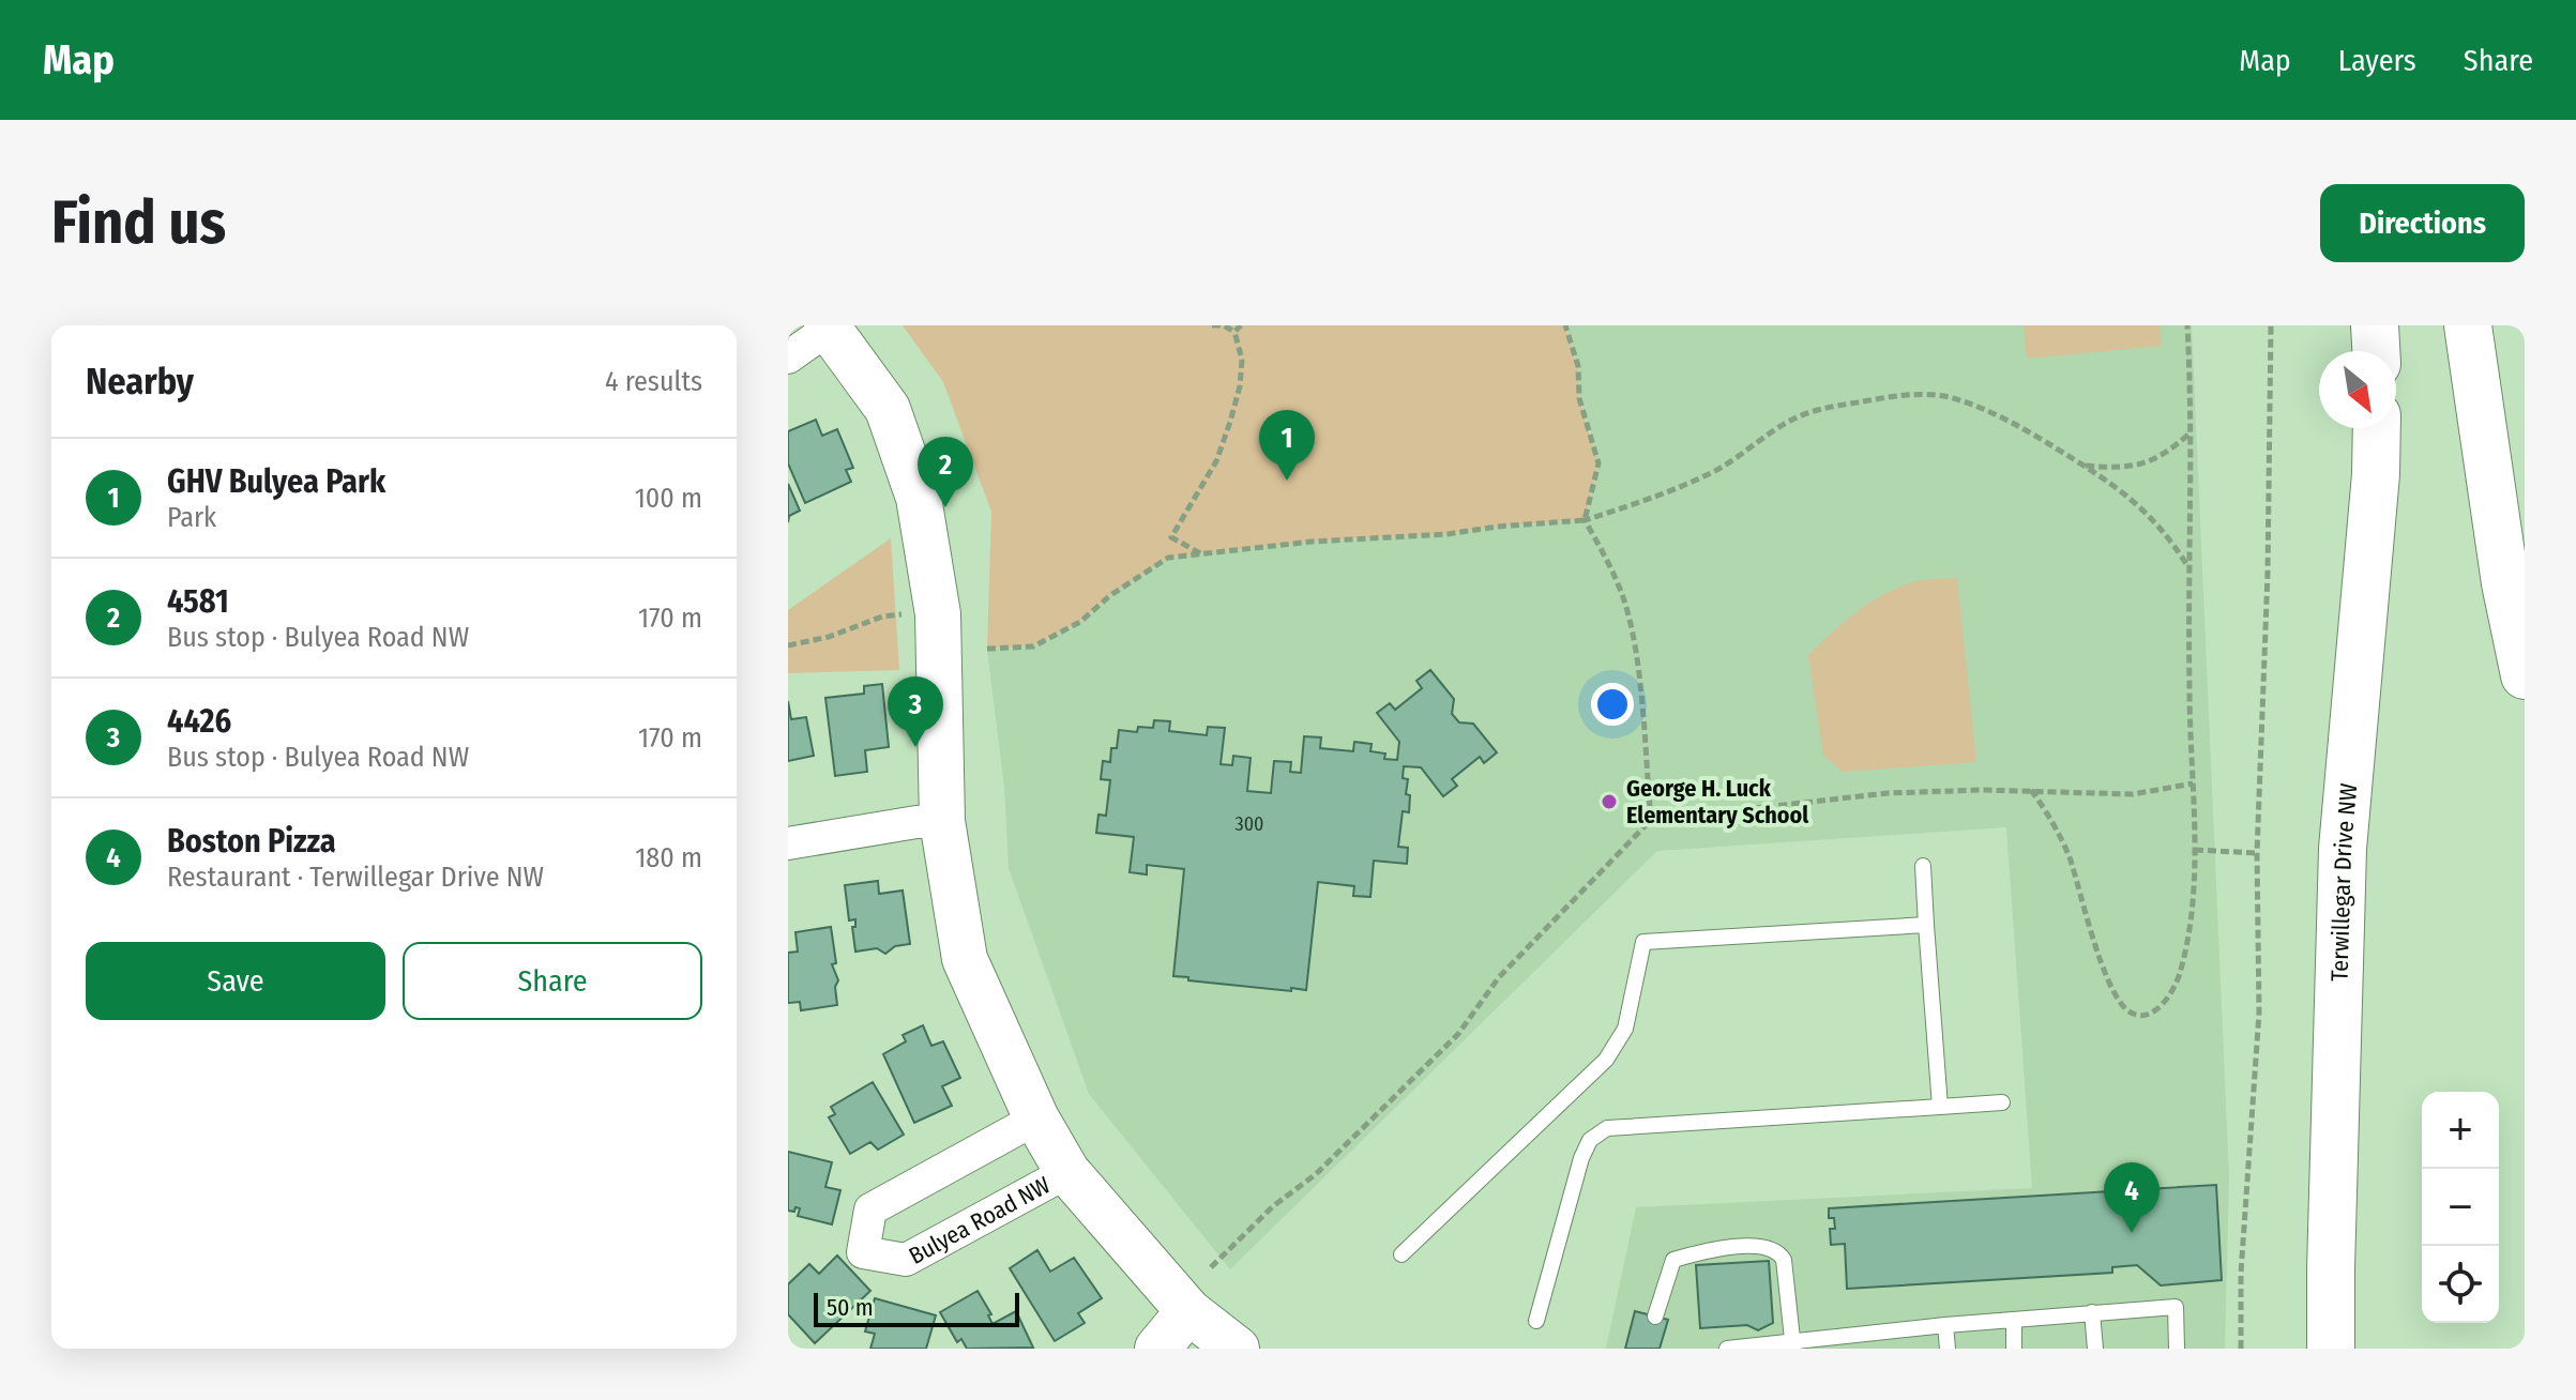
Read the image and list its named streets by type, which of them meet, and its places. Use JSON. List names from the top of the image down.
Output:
{
  "streets": {
    "main road": ["Terwillegar Drive NW"],
    "street": ["Bulyea Road NW"]
  },
  "places": ["George H. Luck Elementary School"],
  "house_numbers": ["300"],
  "scale_bar": "50 m",
  "north": "bottom right",
  "page": {
    "header": "Map",
    "nav": ["Map", "Layers", "Share"],
    "buttons": [
      "Directions",
      ["Save", "Share"]
    ],
    "title": "Find us",
    "heading": ["Nearby", "4 results"],
    "pins": [
      "1",
      "2",
      "3",
      "4"
    ],
    "list": [
      {
        "mark": "1",
        "name": "GHV Bulyea Park",
        "note": "Park",
        "value": "100 m"
      },
      {
        "mark": "2",
        "name": "4581",
        "note": "Bus stop · Bulyea Road NW",
        "value": "170 m"
      },
      {
        "mark": "3",
        "name": "4426",
        "note": "Bus stop · Bulyea Road NW",
        "value": "170 m"
      },
      {
        "mark": "4",
        "name": "Boston Pizza",
        "note": "Restaurant · Terwillegar Drive NW",
        "value": "180 m"
      }
    ],
    "map_buttons": ["+", "−"],
    "scale": "50 m"
  }
}
